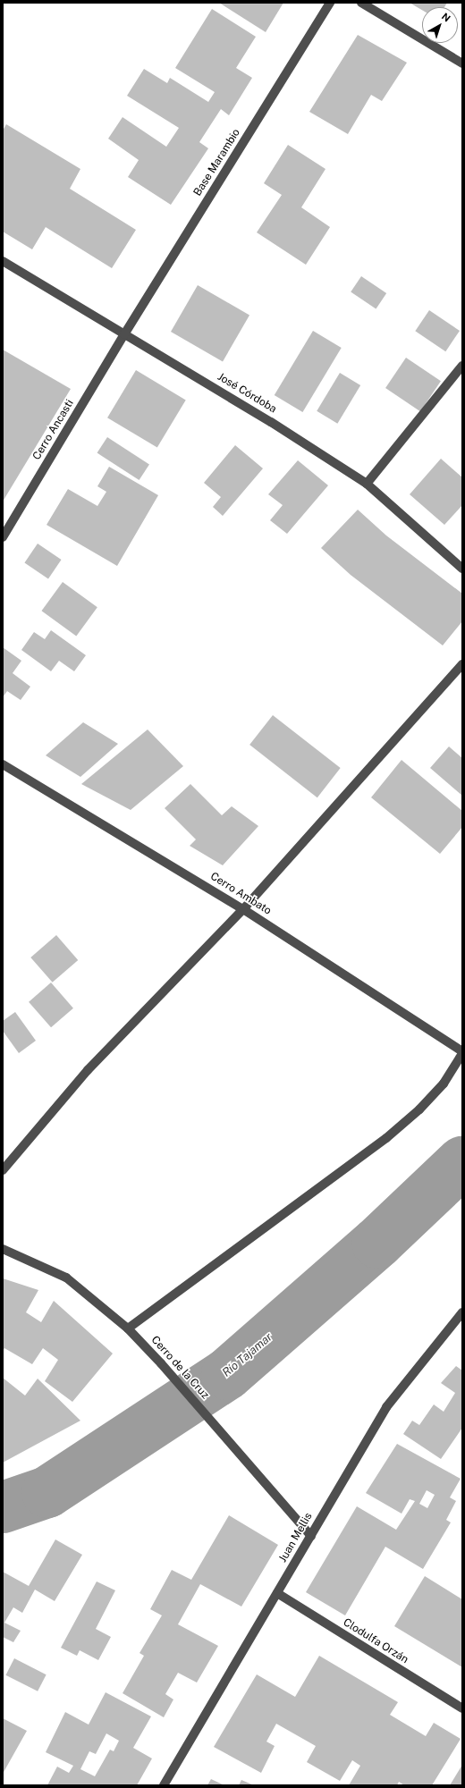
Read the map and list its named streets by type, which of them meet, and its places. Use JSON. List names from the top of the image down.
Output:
{
  "streets": {
    "street": [
      "Base Marambio",
      "José Córdoba",
      "Cerro Ancasti",
      "Cerro Ambato",
      "Cerro de la Cruz",
      "Juan Mellis",
      "Clodulfa Orzán"
    ]
  },
  "crossings": [
    ["Base Marambio", "José Córdoba"],
    ["Base Marambio", "Cerro Ancasti"],
    ["José Córdoba", "Cerro Ancasti"],
    ["Cerro de la Cruz", "Juan Mellis"],
    ["Juan Mellis", "Clodulfa Orzán"]
  ],
  "water": ["Río Tajamar"],
  "north": "top right"
}
